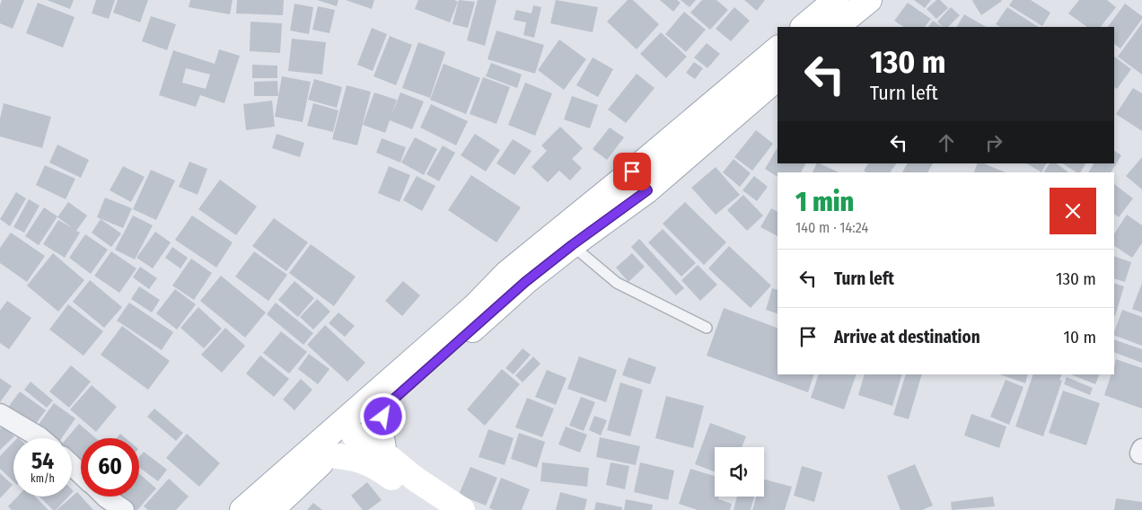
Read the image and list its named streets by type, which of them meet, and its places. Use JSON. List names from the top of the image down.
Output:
{
  "page": {
    "turn": ["130 m", "Turn left"],
    "heading": ["1 min", "140 m · 14:24"],
    "list": [
      {
        "name": "Turn left",
        "value": "130 m"
      },
      {
        "name": "Arrive at destination",
        "value": "10 m"
      }
    ],
    "speed": "54 km/h",
    "limit": "60"
  }
}
